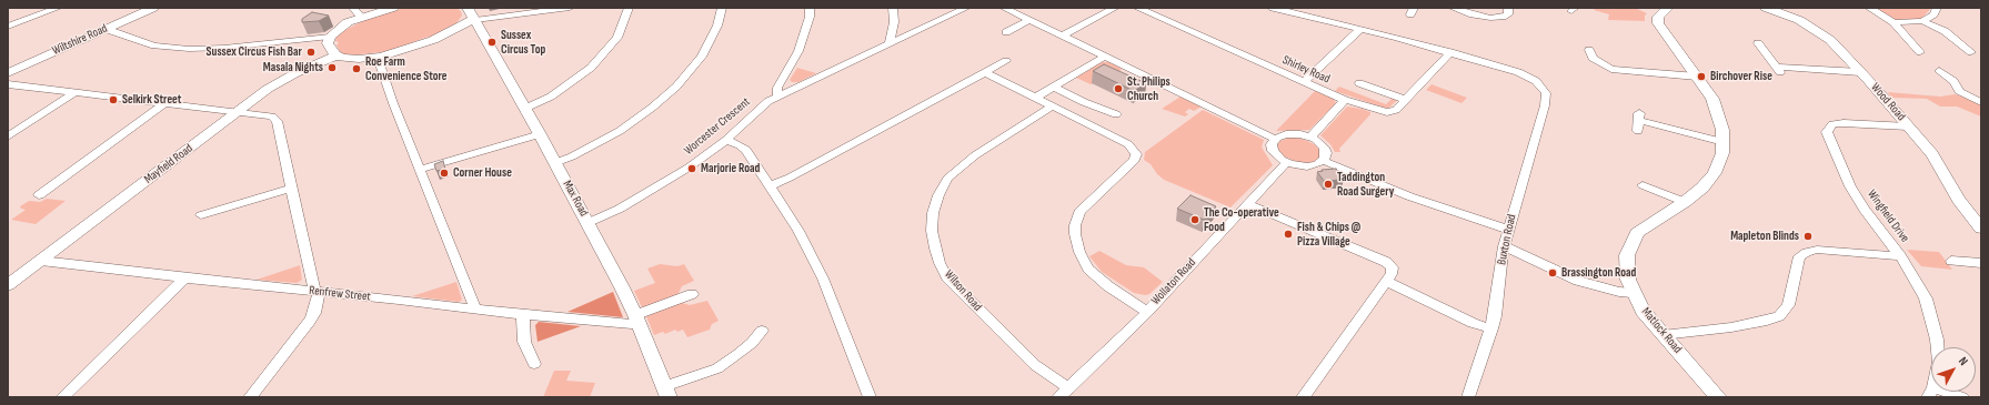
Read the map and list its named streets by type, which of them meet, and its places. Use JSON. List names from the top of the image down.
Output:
{
  "streets": {
    "street": [
      "Wiltshire Road",
      "Shirley Road",
      "Wood Road",
      "Worcester Crescent",
      "Mayfield Road",
      "Max Road",
      "Wingfield Drive",
      "Buxton Road",
      "Wollaton Road",
      "Wilson Road",
      "Renfrew Street",
      "Matlock Road"
    ]
  },
  "crossings": [
    ["Shirley Road", "Buxton Road"],
    ["Wood Road", "Wingfield Drive"],
    ["Worcester Crescent", "Max Road"],
    ["Mayfield Road", "Renfrew Street"],
    ["Max Road", "Renfrew Street"],
    ["Wollaton Road", "Wilson Road"]
  ],
  "places": [
    "Sussex Circus Top",
    "Sussex Circus Fish Bar",
    "Masala Nights",
    "Roe Farm Convenience Store",
    "Birchover Rise",
    "St. Philips Church",
    "Selkirk Street",
    "Marjorie Road",
    "Corner House",
    "Taddington Road Surgery",
    "The Co-operative Food",
    "Fish & Chips @ Pizza Village",
    "Mapleton Blinds",
    "Brassington Road"
  ],
  "north": "top right"
}
